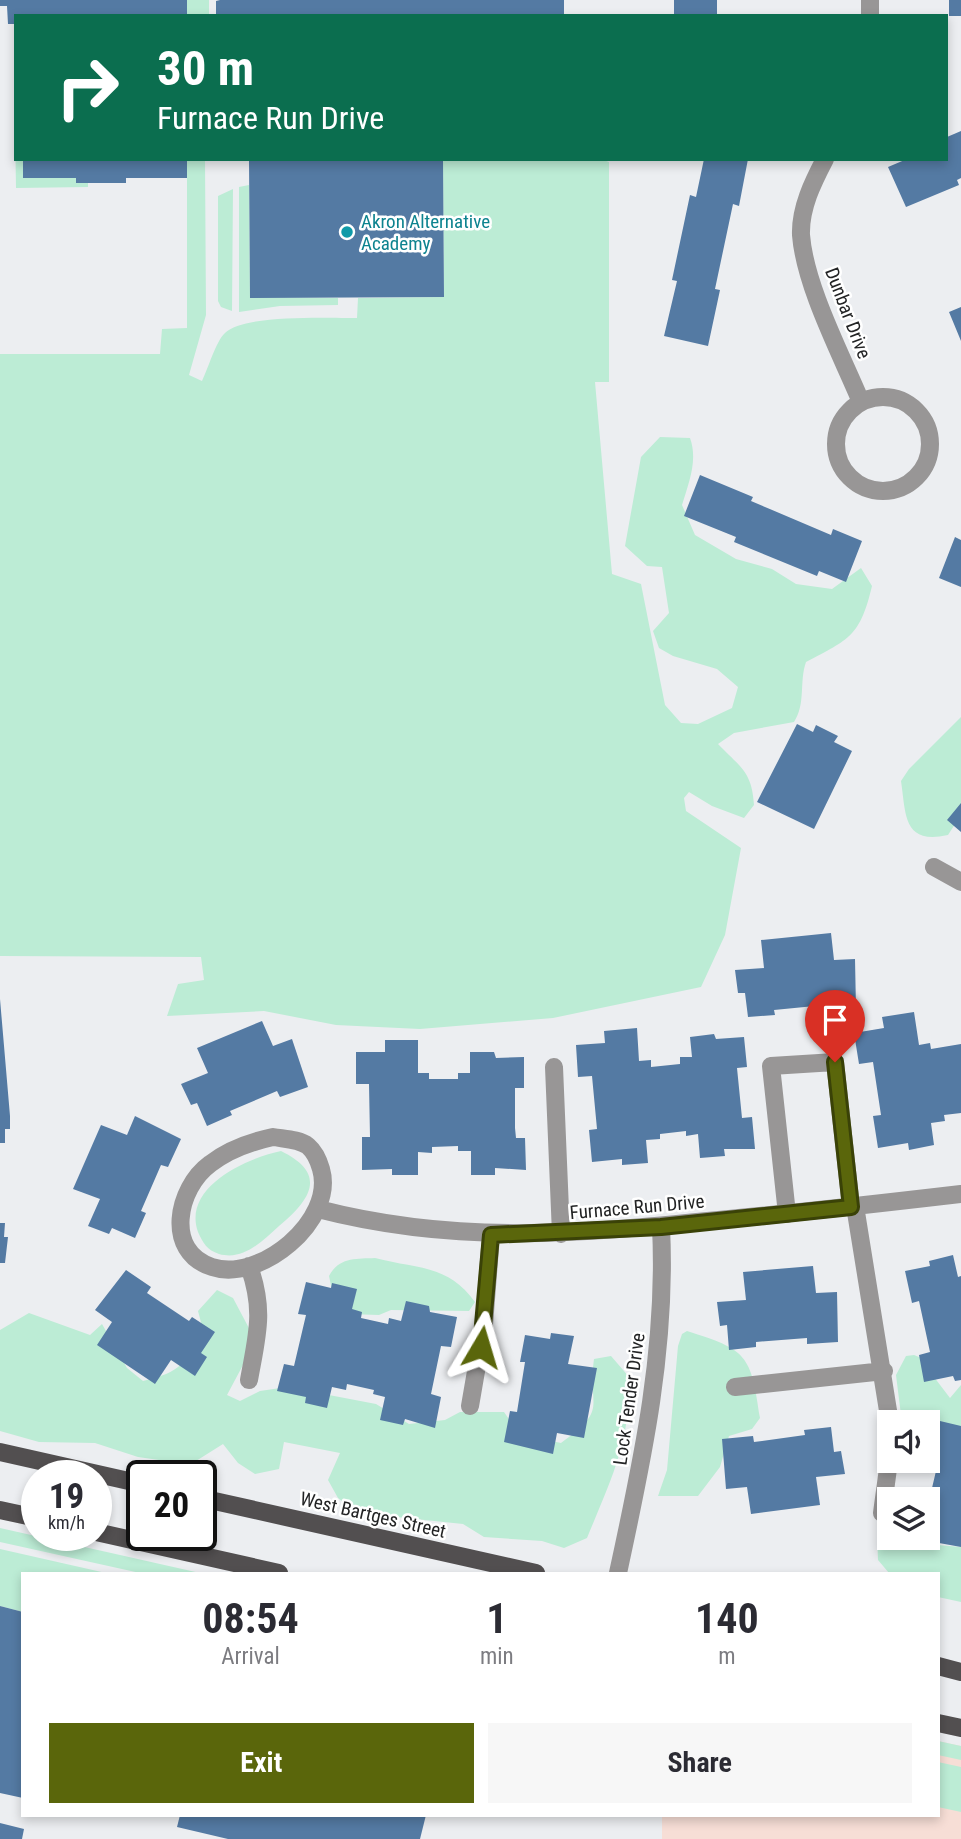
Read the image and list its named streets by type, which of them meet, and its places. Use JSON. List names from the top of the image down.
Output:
{
  "streets": {
    "main road": ["West Bartges Street"],
    "street": ["Dunbar Drive", "Furnace Run Drive", "Lock Tender Drive"]
  },
  "crossings": [
    ["Furnace Run Drive", "Lock Tender Drive"]
  ],
  "places": ["Akron Alternative Academy"],
  "page": {
    "turn": ["30 m", "Furnace Run Drive"],
    "speed": "19 km/h",
    "limit": "20",
    "eta": [
      "08:54",
      "Arrival",
      "1",
      "min",
      "140",
      "m"
    ],
    "buttons": ["Exit", "Share"]
  }
}
